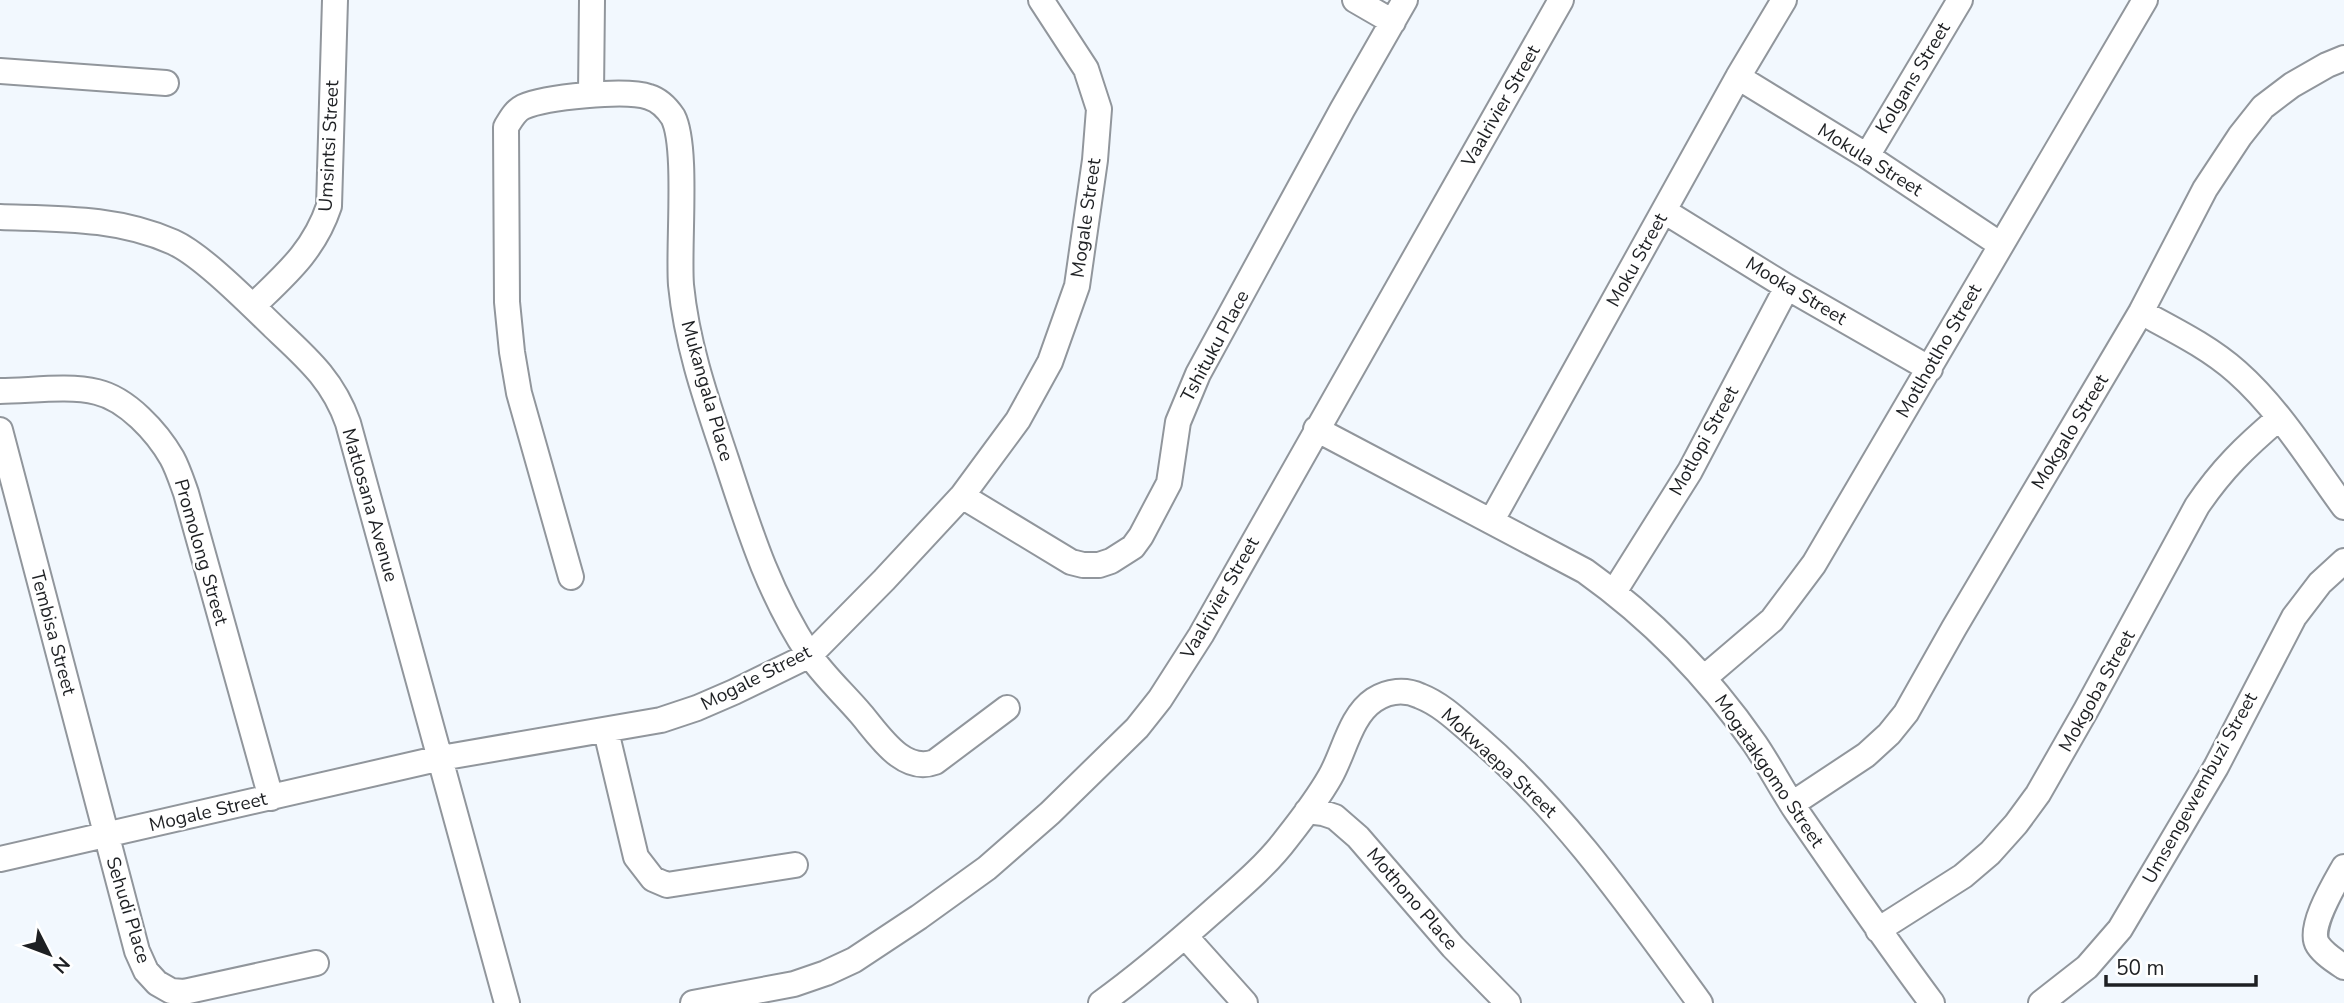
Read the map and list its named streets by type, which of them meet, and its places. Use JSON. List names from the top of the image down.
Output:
{
  "streets": {
    "street": [
      "Kolgans Street",
      "Vaalrivier Street",
      "Umsintsi Street",
      "Mokula Street",
      "Mogale Street",
      "Moku Street",
      "Mooka Street",
      "Tshituku Place",
      "Motlhotlho Street",
      "Mukangala Place",
      "Mokgalo Street",
      "Motlopi Street",
      "Matlosana Avenue",
      "Promolong Street",
      "Tembisa Street",
      "Mokgoba Street",
      "Mokwaepa Street",
      "Mogatakgomo Street",
      "Umsengewembuzi Street",
      "Mothono Place",
      "Sehudi Place"
    ]
  },
  "crossings": [
    ["Kolgans Street", "Mokula Street"],
    ["Vaalrivier Street", "Mogatakgomo Street"],
    ["Umsintsi Street", "Matlosana Avenue"],
    ["Mokula Street", "Moku Street"],
    ["Mokula Street", "Motlhotlho Street"],
    ["Mogale Street", "Tshituku Place"],
    ["Mogale Street", "Mukangala Place"],
    ["Mogale Street", "Matlosana Avenue"],
    ["Mogale Street", "Promolong Street"],
    ["Mogale Street", "Tembisa Street"],
    ["Mogale Street", "Sehudi Place"],
    ["Moku Street", "Mooka Street"],
    ["Moku Street", "Mogatakgomo Street"],
    ["Mooka Street", "Motlhotlho Street"],
    ["Mooka Street", "Motlopi Street"],
    ["Motlhotlho Street", "Mogatakgomo Street"],
    ["Mokgalo Street", "Mogatakgomo Street"],
    ["Motlopi Street", "Mogatakgomo Street"],
    ["Tembisa Street", "Sehudi Place"],
    ["Mokgoba Street", "Mogatakgomo Street"],
    ["Mokwaepa Street", "Mothono Place"]
  ],
  "scale_bar": "50 m",
  "north": "bottom right"
}
